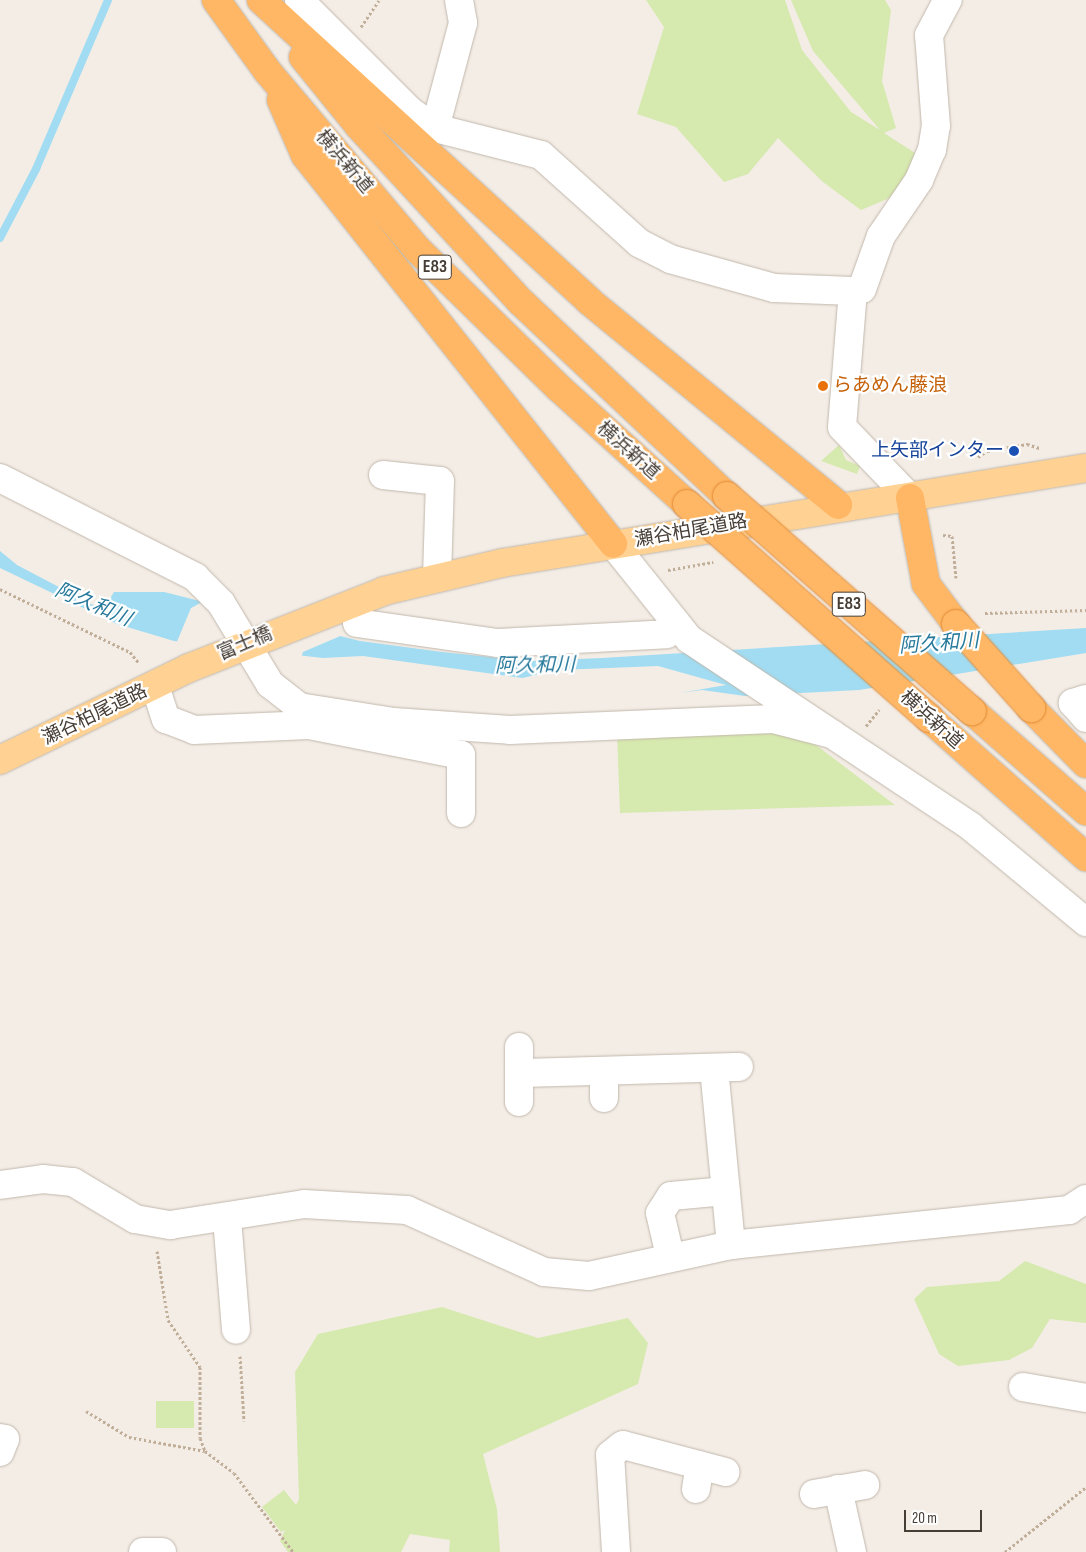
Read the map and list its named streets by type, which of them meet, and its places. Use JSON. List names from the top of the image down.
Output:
{
  "streets": {
    "highway": ["横浜新道", "E83"],
    "main road": ["瀬谷柏尾道路", "富士橋"]
  },
  "crossings": [
    ["瀬谷柏尾道路", "富士橋"]
  ],
  "water": ["阿久和川"],
  "places": ["らあめん藤浪", "上矢部インター"],
  "scale_bar": "20 m"
}
